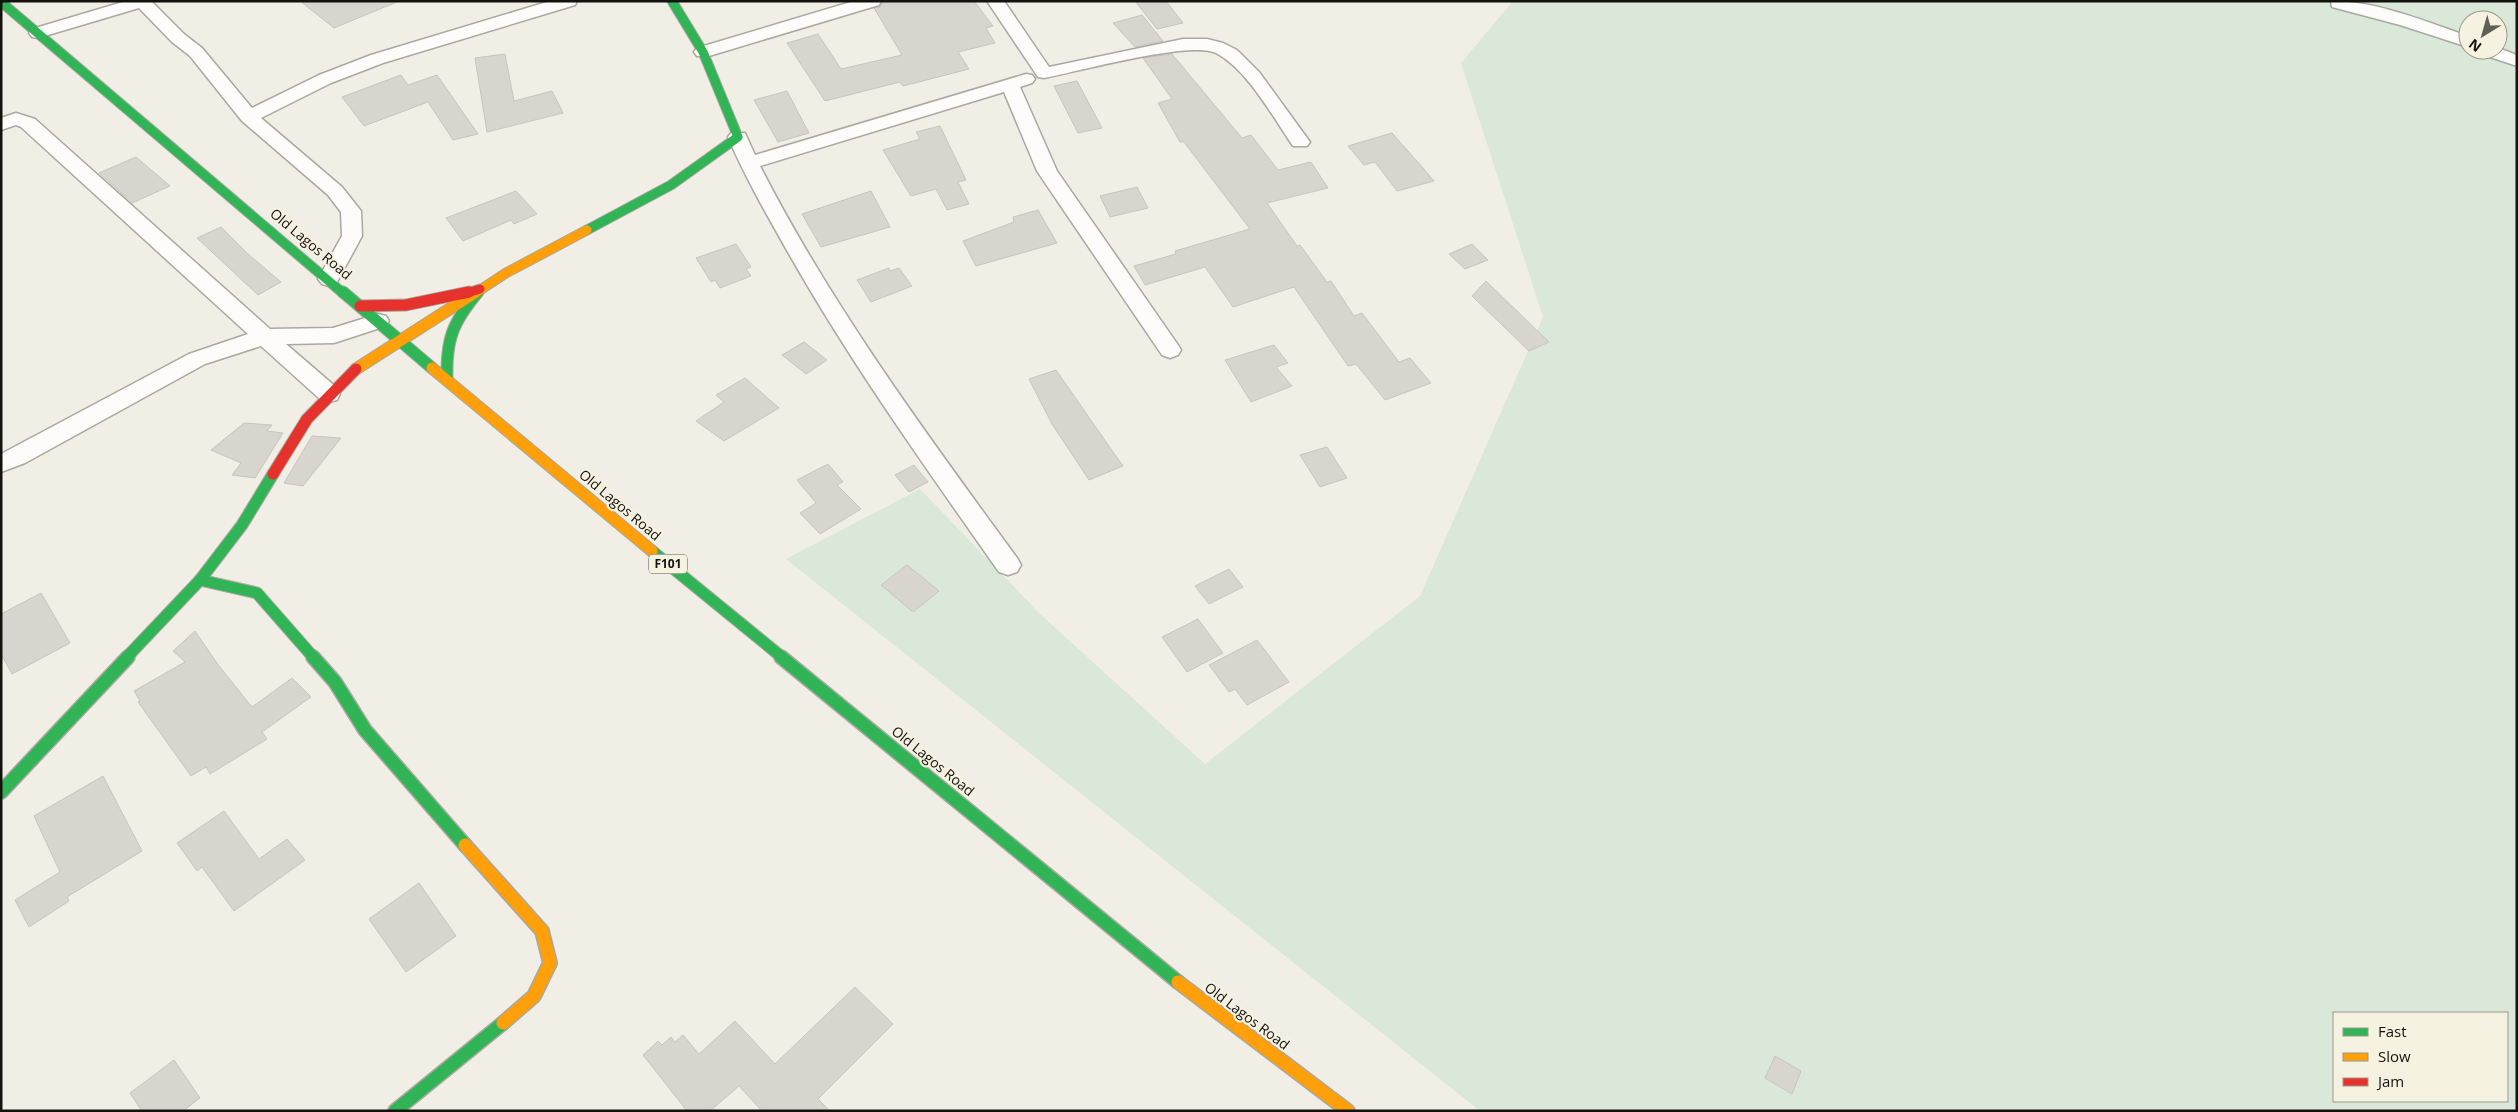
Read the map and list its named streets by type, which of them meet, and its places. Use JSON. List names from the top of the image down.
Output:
{
  "streets": {
    "main road": ["Old Lagos Road", "F101"]
  },
  "legend": ["Fast", "Slow", "Jam"],
  "north": "bottom left"
}
